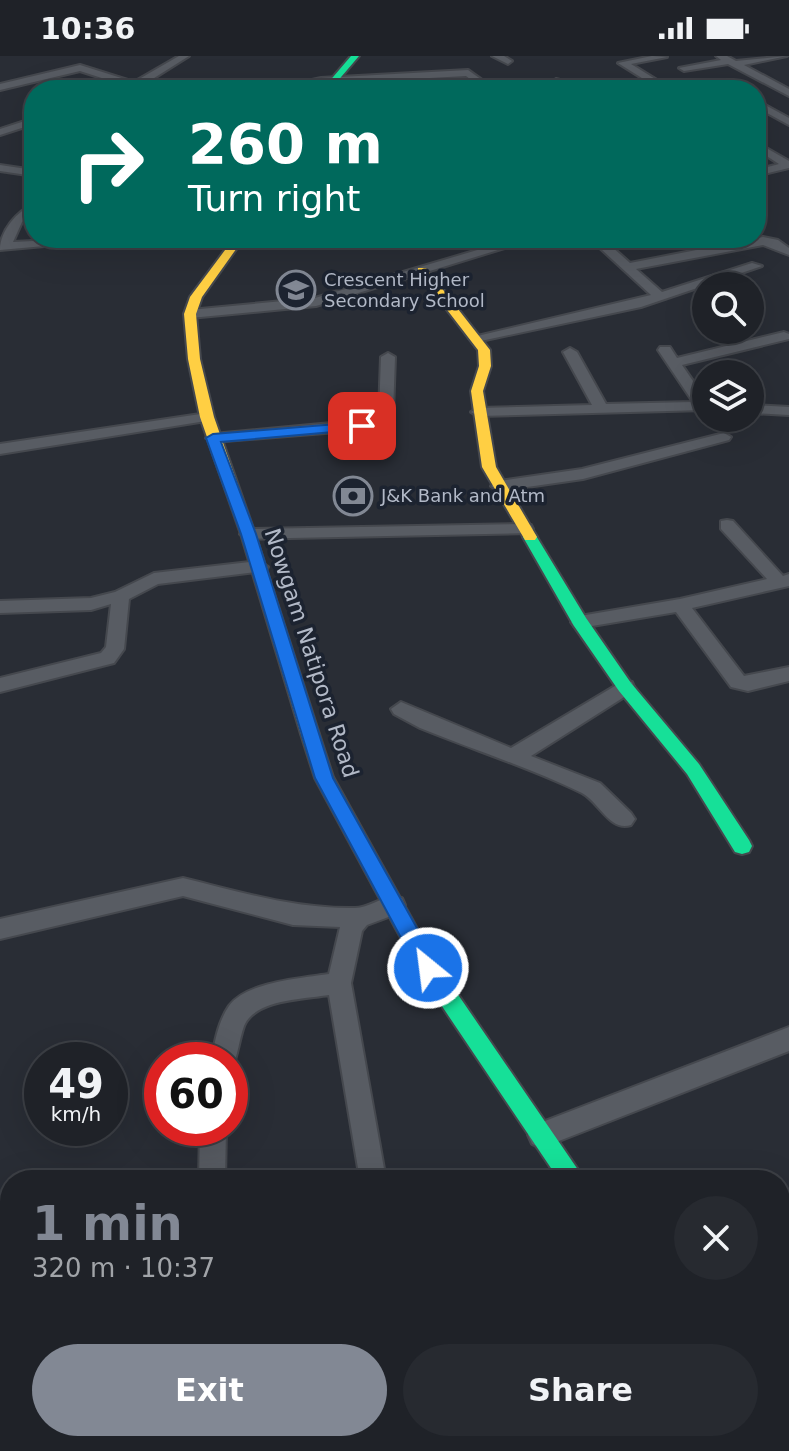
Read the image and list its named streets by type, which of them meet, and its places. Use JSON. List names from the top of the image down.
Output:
{
  "streets": {
    "main road": ["Nowgam Natipora Road"]
  },
  "places": {
    "school or university": ["Crescent Higher Secondary School"],
    "bank": ["J&K Bank and Atm"]
  },
  "page": {
    "status": "10:36",
    "turn": ["260 m", "Turn right"],
    "speed": "49 km/h",
    "limit": "60",
    "heading": ["1 min", "320 m · 10:37"],
    "buttons": ["Exit", "Share"]
  }
}
